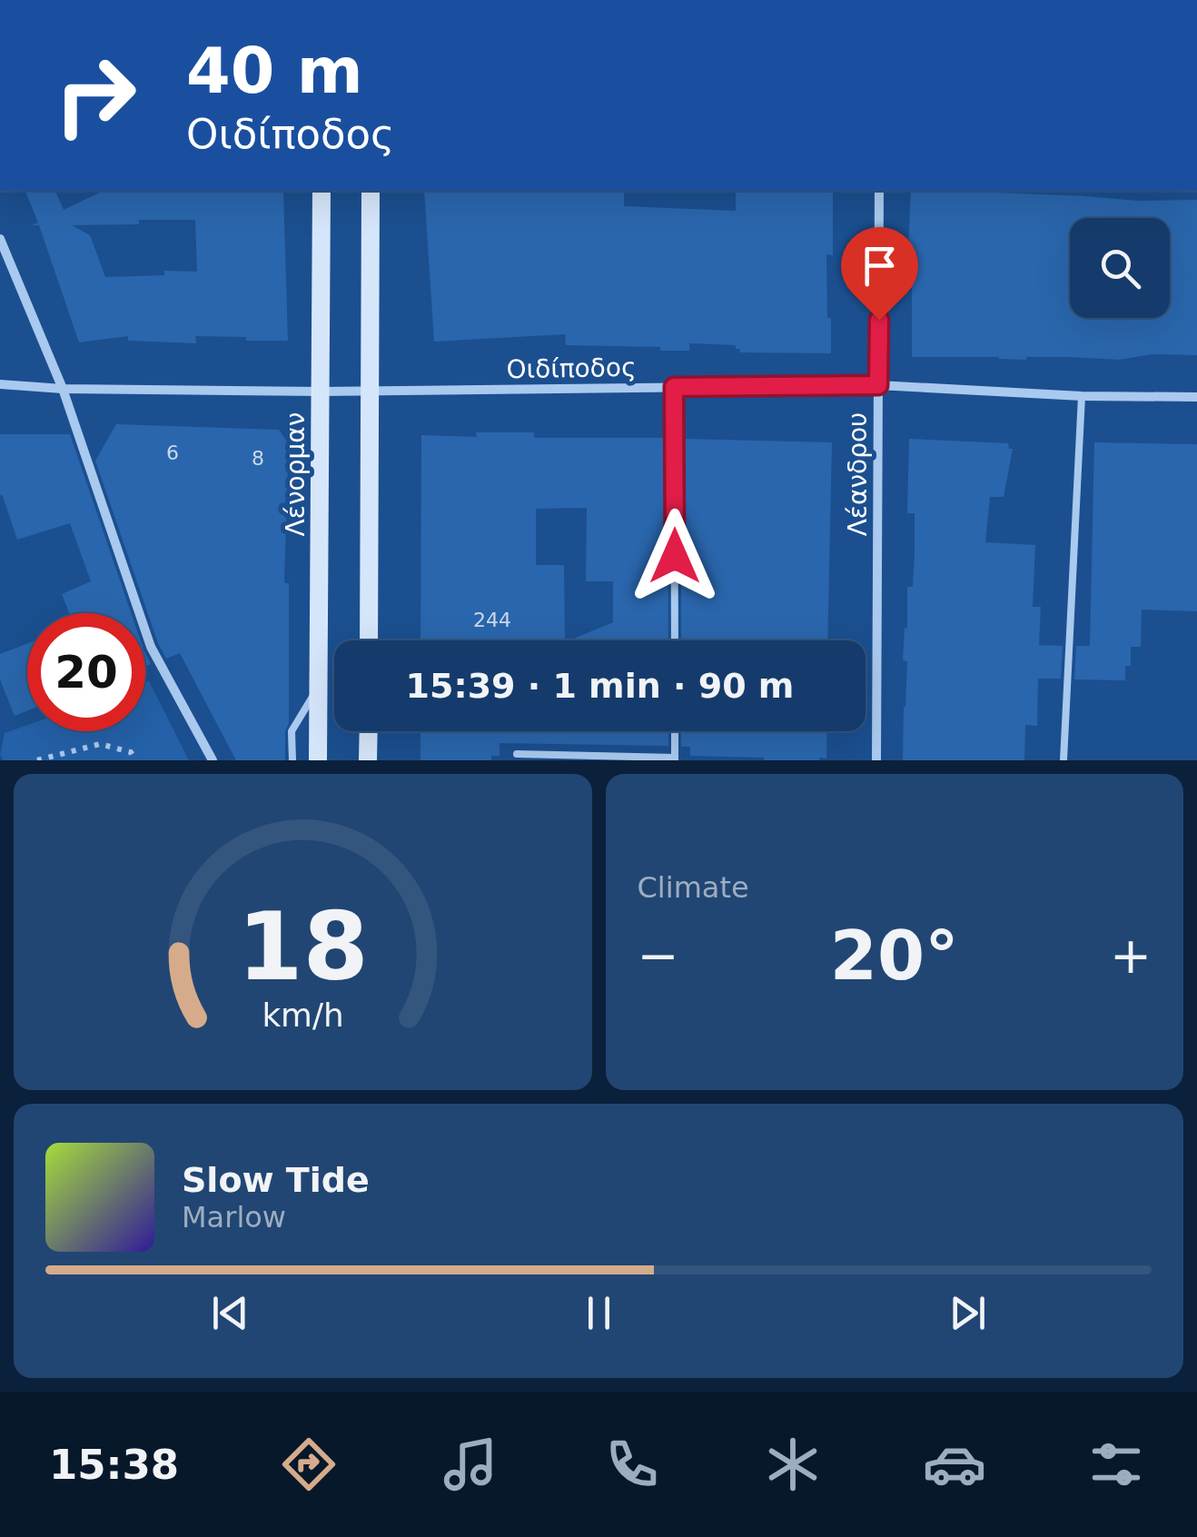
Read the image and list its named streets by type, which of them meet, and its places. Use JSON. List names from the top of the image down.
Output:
{
  "streets": {
    "main road": ["Λένορμαν"],
    "street": ["Οιδίποδος", "Λέανδρου"]
  },
  "crossings": [
    ["Οιδίποδος", "Λένορμαν"],
    ["Οιδίποδος", "Λέανδρου"]
  ],
  "house_numbers": ["6", "8", "244"],
  "page": {
    "turn": ["40 m", "Οιδίποδος"],
    "limit": "20",
    "trip": "15:39 · 1 min · 90 m",
    "tile": "Climate",
    "heat": ["−", "20°", "+"],
    "song": ["Slow Tide", "Marlow"],
    "tabs": "15:38",
    "gauge": ["18", "km/h"]
  }
}
